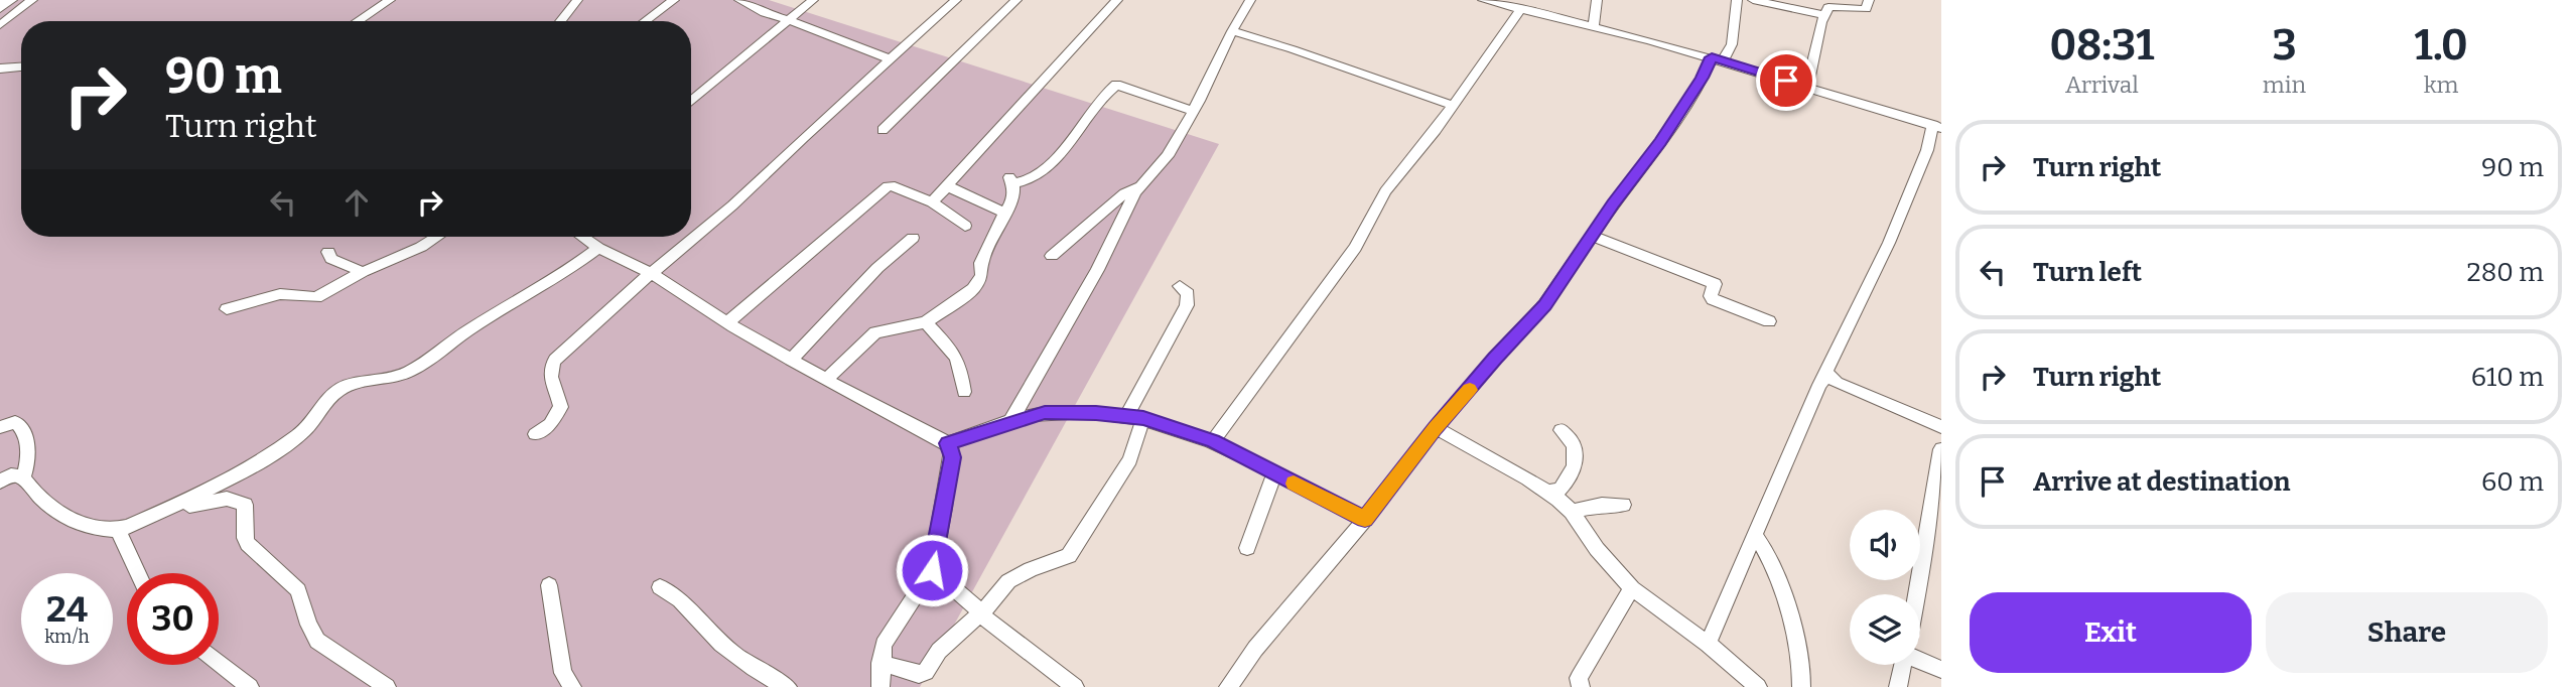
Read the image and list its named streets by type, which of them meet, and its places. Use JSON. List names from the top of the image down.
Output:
{
  "page": {
    "eta": [
      "08:31",
      "Arrival",
      "3",
      "min",
      "1.0",
      "km"
    ],
    "turn": ["90 m", "Turn right"],
    "list": [
      {
        "name": "Turn right",
        "value": "90 m"
      },
      {
        "name": "Turn left",
        "value": "280 m"
      },
      {
        "name": "Turn right",
        "value": "610 m"
      },
      {
        "name": "Arrive at destination",
        "value": "60 m"
      }
    ],
    "speed": "24 km/h",
    "limit": "30",
    "buttons": ["Exit", "Share"]
  }
}
